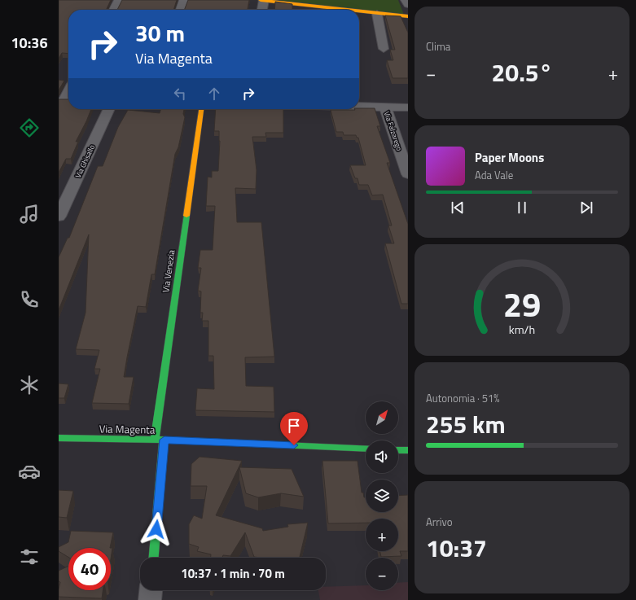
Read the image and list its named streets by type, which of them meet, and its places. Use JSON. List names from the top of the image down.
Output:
{
  "streets": {
    "street": [
      "Via Falzarego",
      "Via Ghisallo",
      "Via Venezia",
      "Via Magenta"
    ]
  },
  "crossings": [
    ["Via Venezia", "Via Magenta"]
  ],
  "north": "top right",
  "page": {
    "tabs": "10:36",
    "tile": [
      "Clima",
      ["Autonomia · 51%", "255 km"],
      ["Arrivo", "10:37"]
    ],
    "turn": ["30 m", "Via Magenta"],
    "heat": ["−", "20.5°", "+"],
    "song": ["Paper Moons", "Ada Vale"],
    "map_buttons": ["+", "−"],
    "limit": "40",
    "trip": "10:37 · 1 min · 70 m",
    "gauge": ["29", "km/h"]
  }
}
